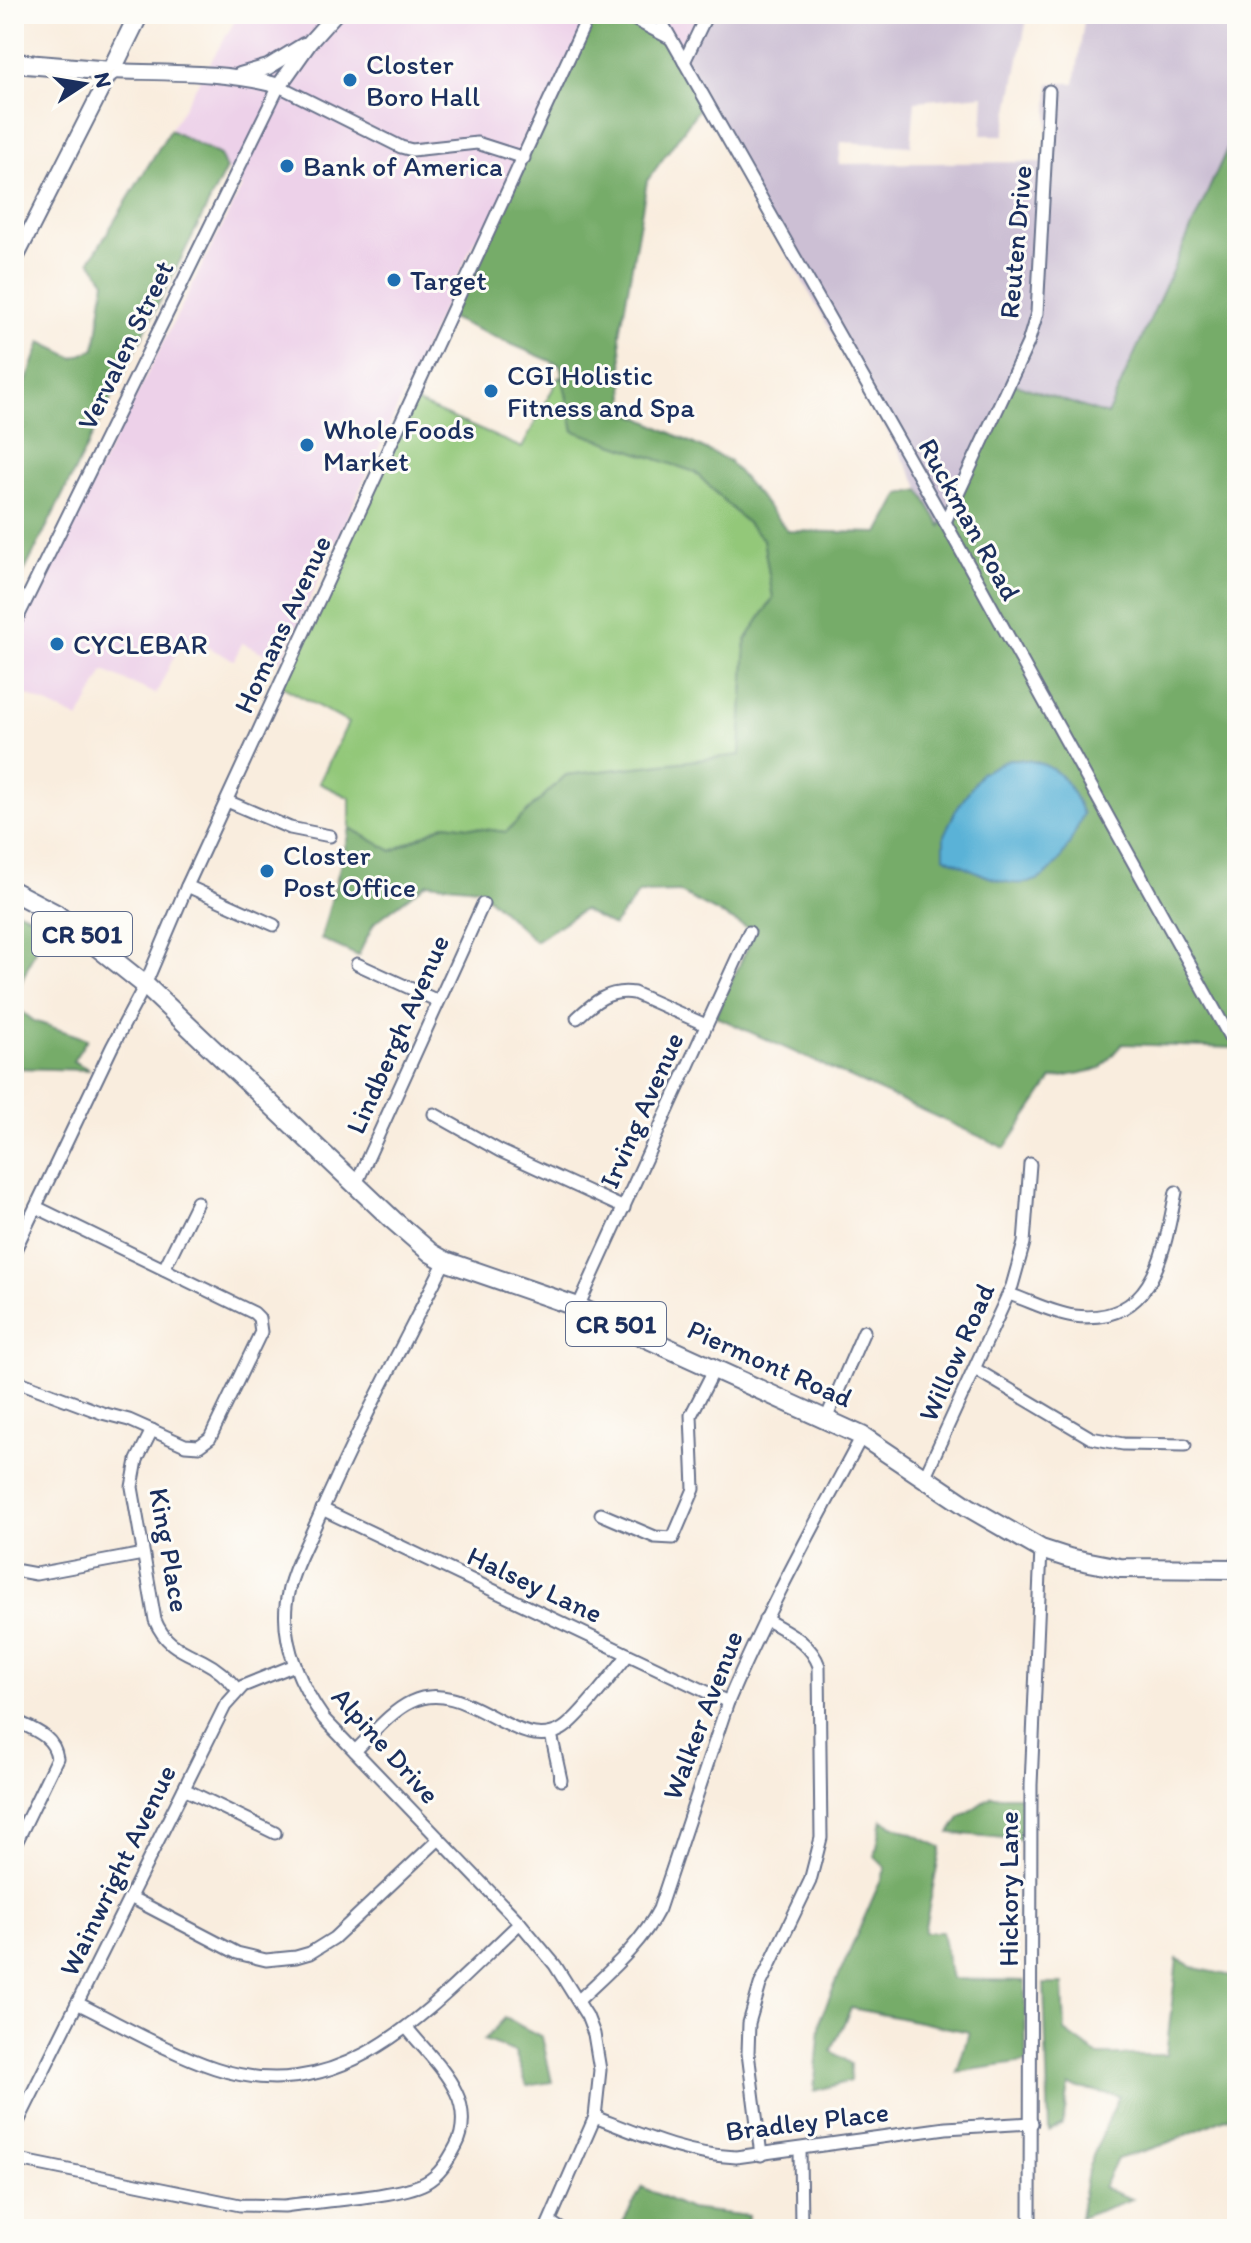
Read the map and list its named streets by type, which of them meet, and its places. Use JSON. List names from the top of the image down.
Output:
{
  "streets": {
    "main road": ["CR 501", "Piermont Road"],
    "street": [
      "Reuten Drive",
      "Vervalen Street",
      "Ruckman Road",
      "Homans Avenue",
      "Lindbergh Avenue",
      "Irving Avenue",
      "Willow Road",
      "King Place",
      "Halsey Lane",
      "Walker Avenue",
      "Alpine Drive",
      "Wainwright Avenue",
      "Hickory Lane",
      "Bradley Place"
    ]
  },
  "crossings": [
    ["Reuten Drive", "Ruckman Road"],
    ["Homans Avenue", "Piermont Road"],
    ["Lindbergh Avenue", "Piermont Road"],
    ["Irving Avenue", "Piermont Road"],
    ["Willow Road", "Piermont Road"],
    ["Piermont Road", "Walker Avenue"],
    ["Piermont Road", "Alpine Drive"],
    ["Piermont Road", "Hickory Lane"],
    ["King Place", "Wainwright Avenue"],
    ["Halsey Lane", "Walker Avenue"],
    ["Halsey Lane", "Alpine Drive"],
    ["Walker Avenue", "Alpine Drive"],
    ["Alpine Drive", "Bradley Place"],
    ["Hickory Lane", "Bradley Place"]
  ],
  "places": [
    "Closter Boro Hall",
    "Bank of America",
    "Target",
    "CGI Holistic Fitness and Spa",
    "Whole Foods Market",
    "CYCLEBAR",
    "Closter Post Office"
  ],
  "north": "right"
}
